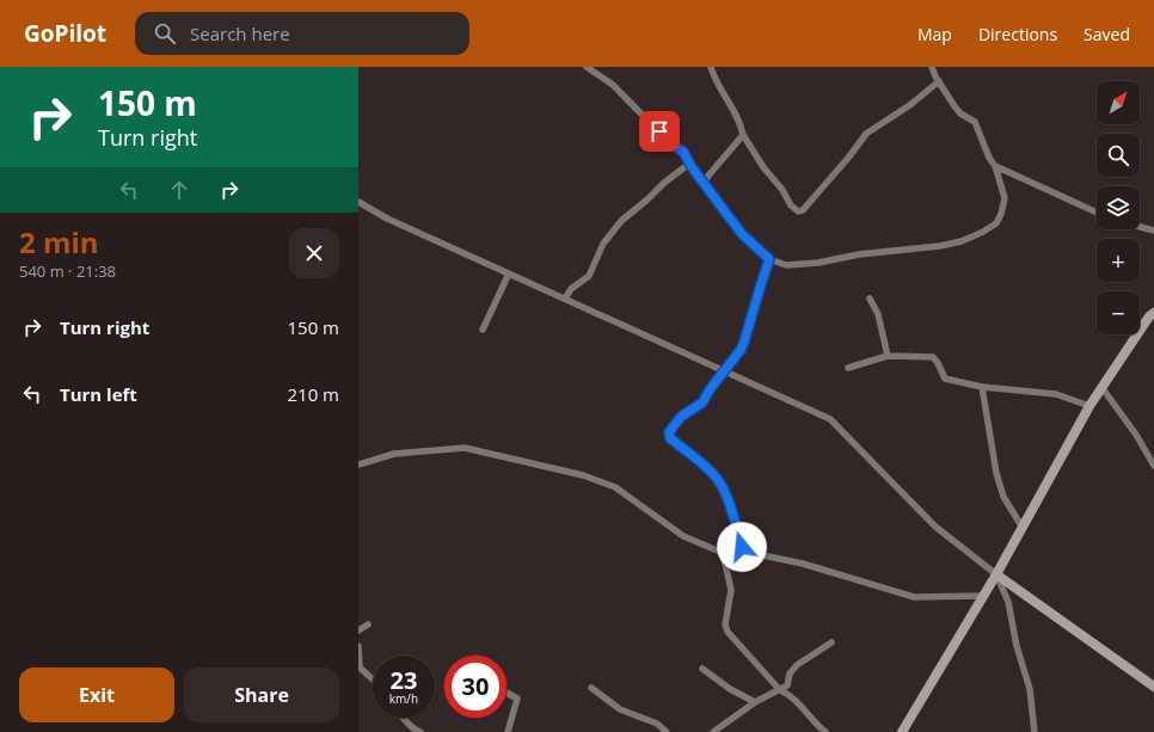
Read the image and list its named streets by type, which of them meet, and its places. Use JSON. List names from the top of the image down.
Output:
{
  "north": "top right",
  "page": {
    "header": "GoPilot",
    "search": "Search here",
    "nav": ["Map", "Directions", "Saved"],
    "turn": ["150 m", "Turn right"],
    "map_buttons": ["+", "−"],
    "heading": ["2 min", "540 m · 21:38"],
    "list": [
      {
        "name": "Turn right",
        "value": "150 m"
      },
      {
        "name": "Turn left",
        "value": "210 m"
      }
    ],
    "speed": "23 km/h",
    "limit": "30",
    "buttons": ["Exit", "Share"]
  }
}
